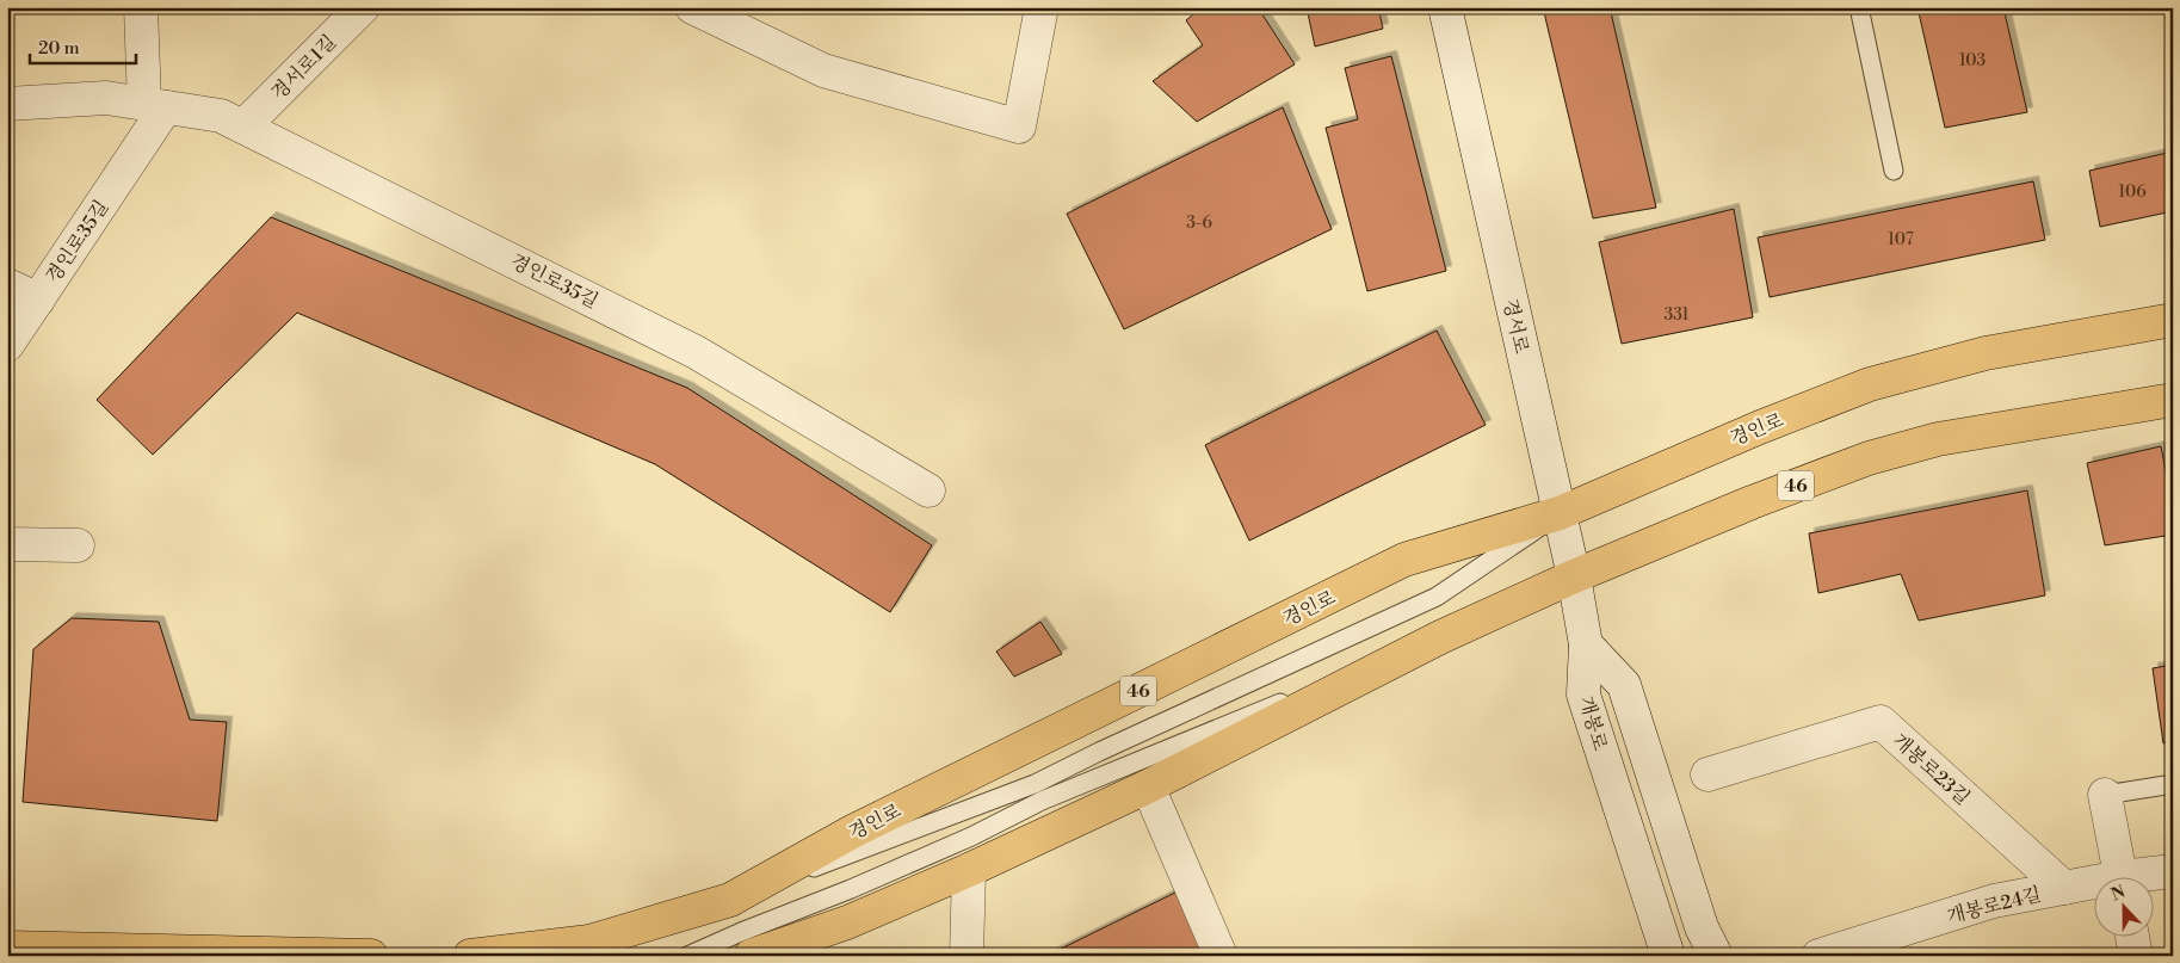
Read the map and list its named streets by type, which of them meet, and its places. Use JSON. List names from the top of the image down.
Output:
{
  "streets": {
    "main road": ["경인로", "46"],
    "street": [
      "경서로1길",
      "경인로35길",
      "경서로",
      "개봉로",
      "개봉로23길",
      "개봉로24길"
    ]
  },
  "crossings": [
    ["경서로1길", "경인로35길"],
    ["경서로", "경인로"],
    ["경서로", "46"],
    ["경서로", "개봉로"],
    ["개봉로23길", "개봉로24길"]
  ],
  "house_numbers": [
    "103",
    "106",
    "3-6",
    "107",
    "331"
  ],
  "scale_bar": "20 m",
  "north": "top"
}
